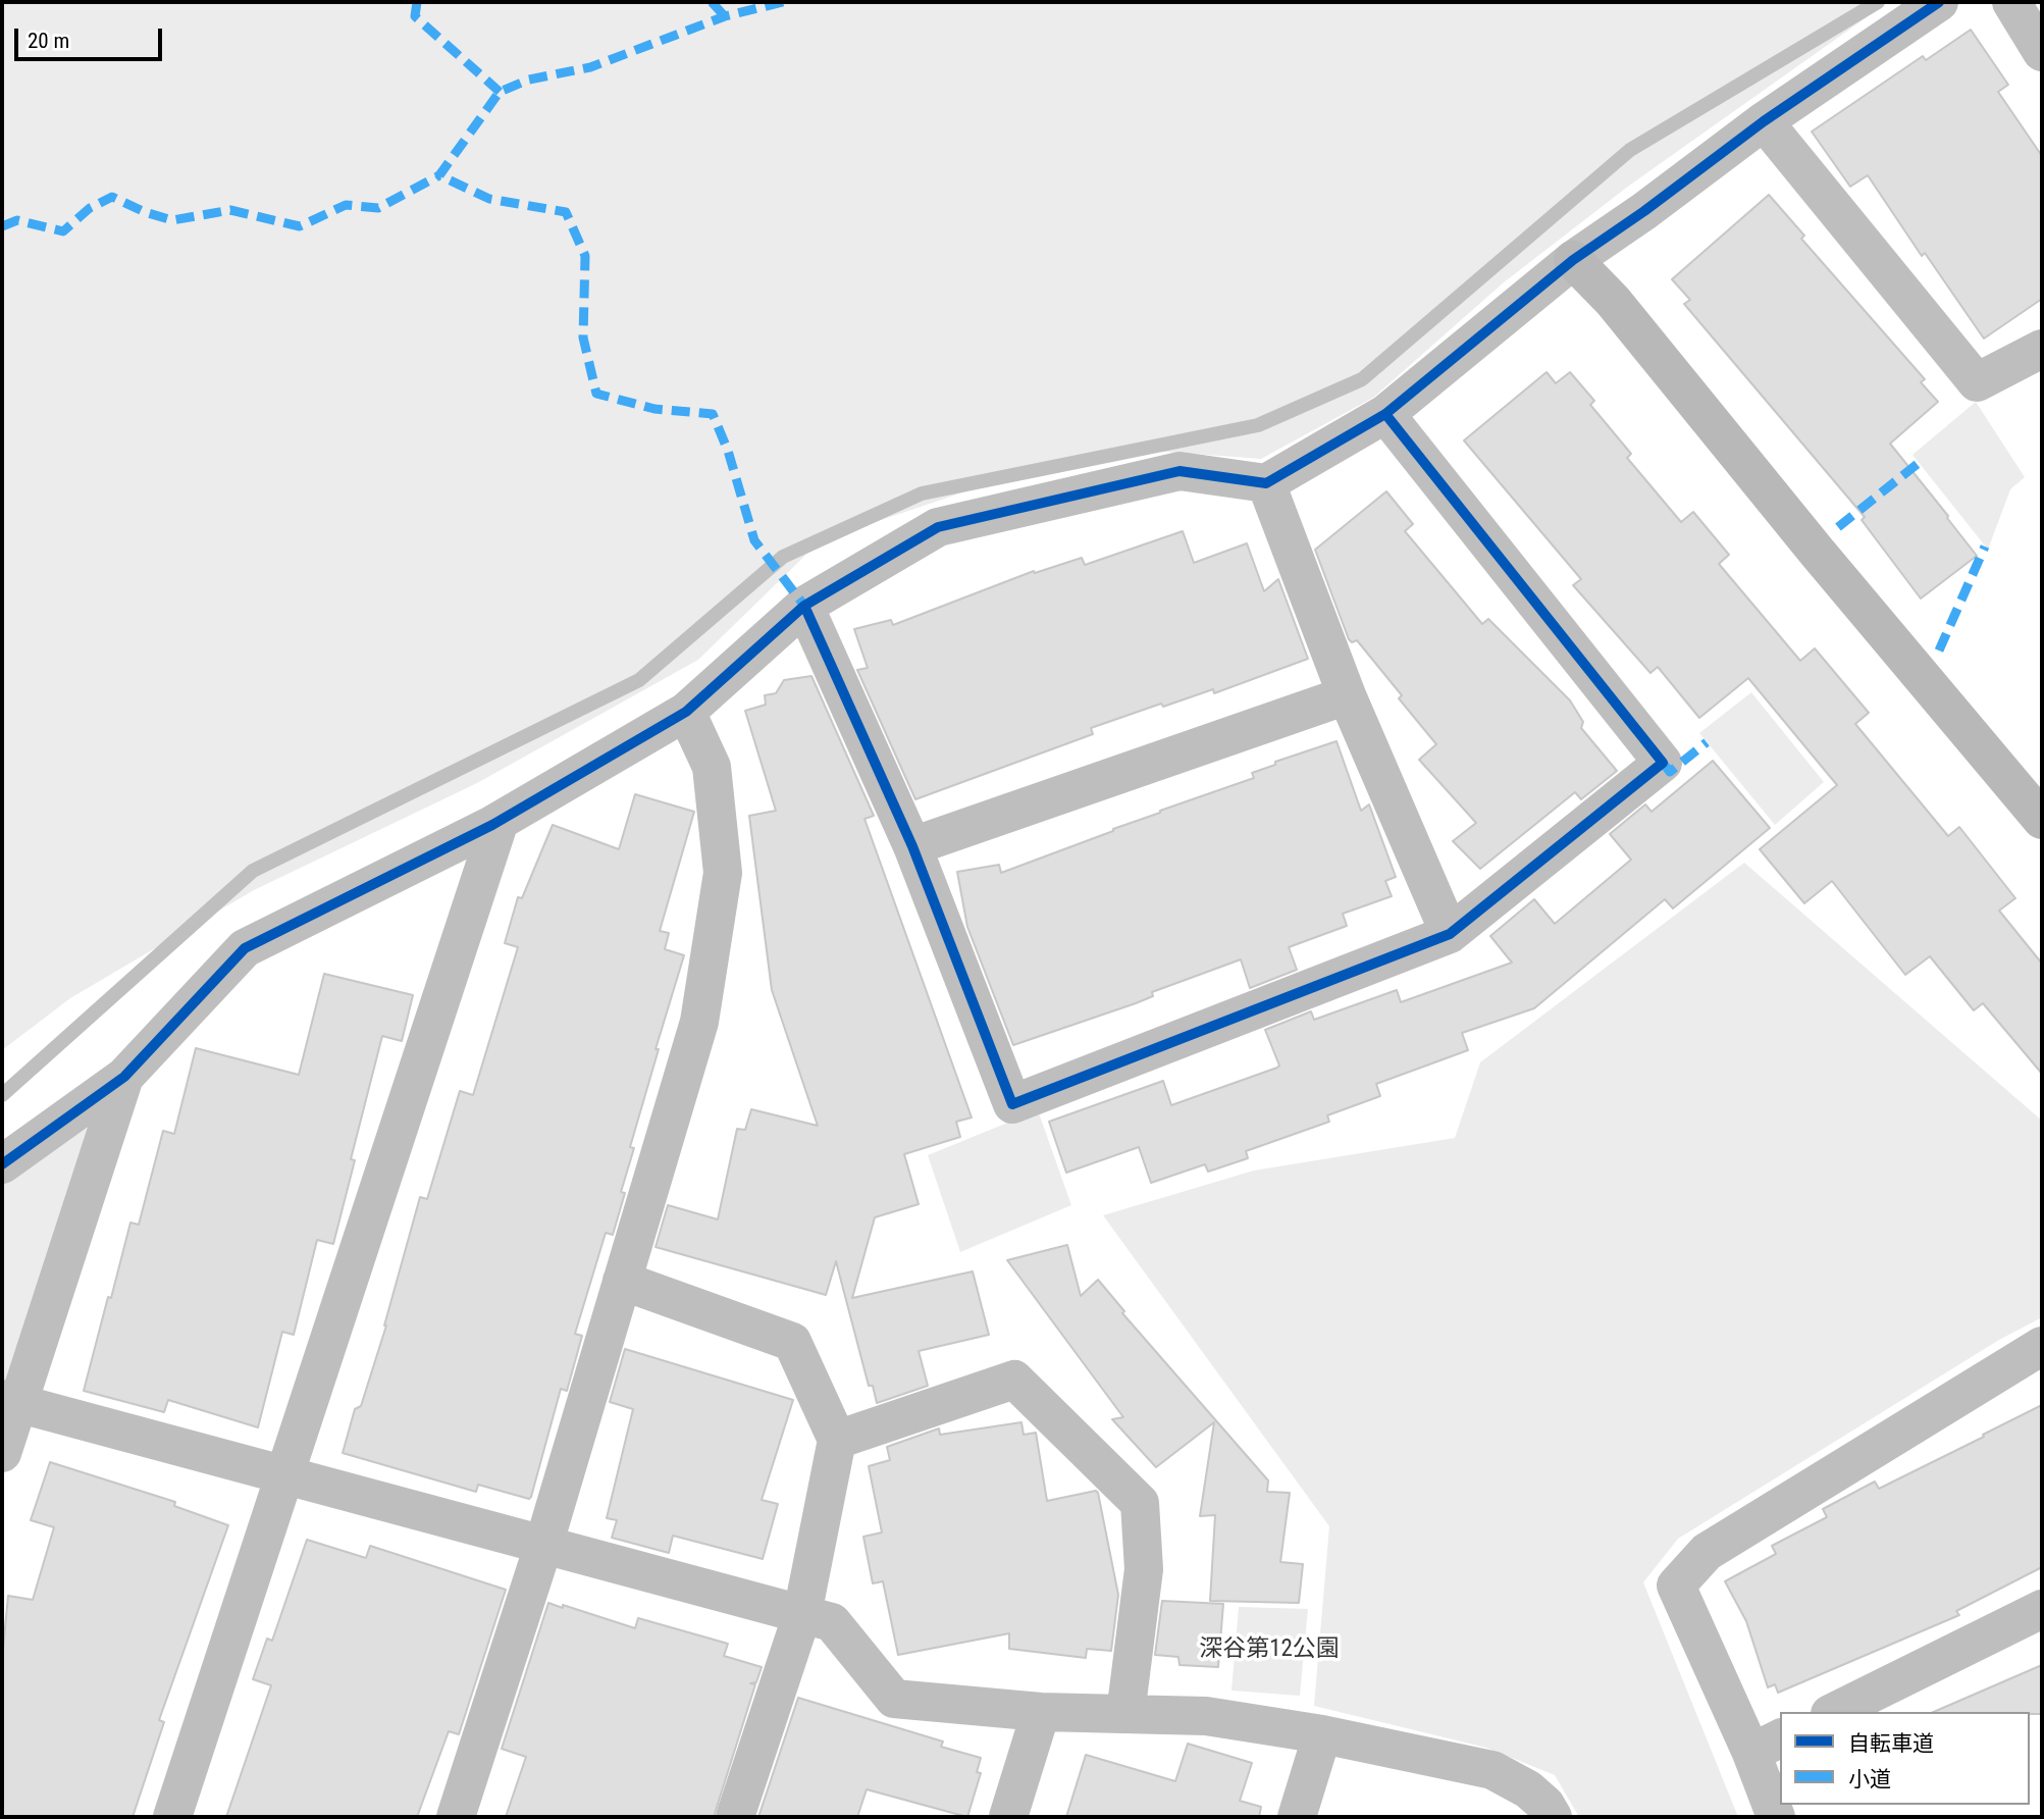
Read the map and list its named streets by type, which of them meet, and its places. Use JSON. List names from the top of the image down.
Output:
{
  "parks": ["深谷第12公園"],
  "legend": ["自転車道", "小道"],
  "scale_bar": "20 m"
}
